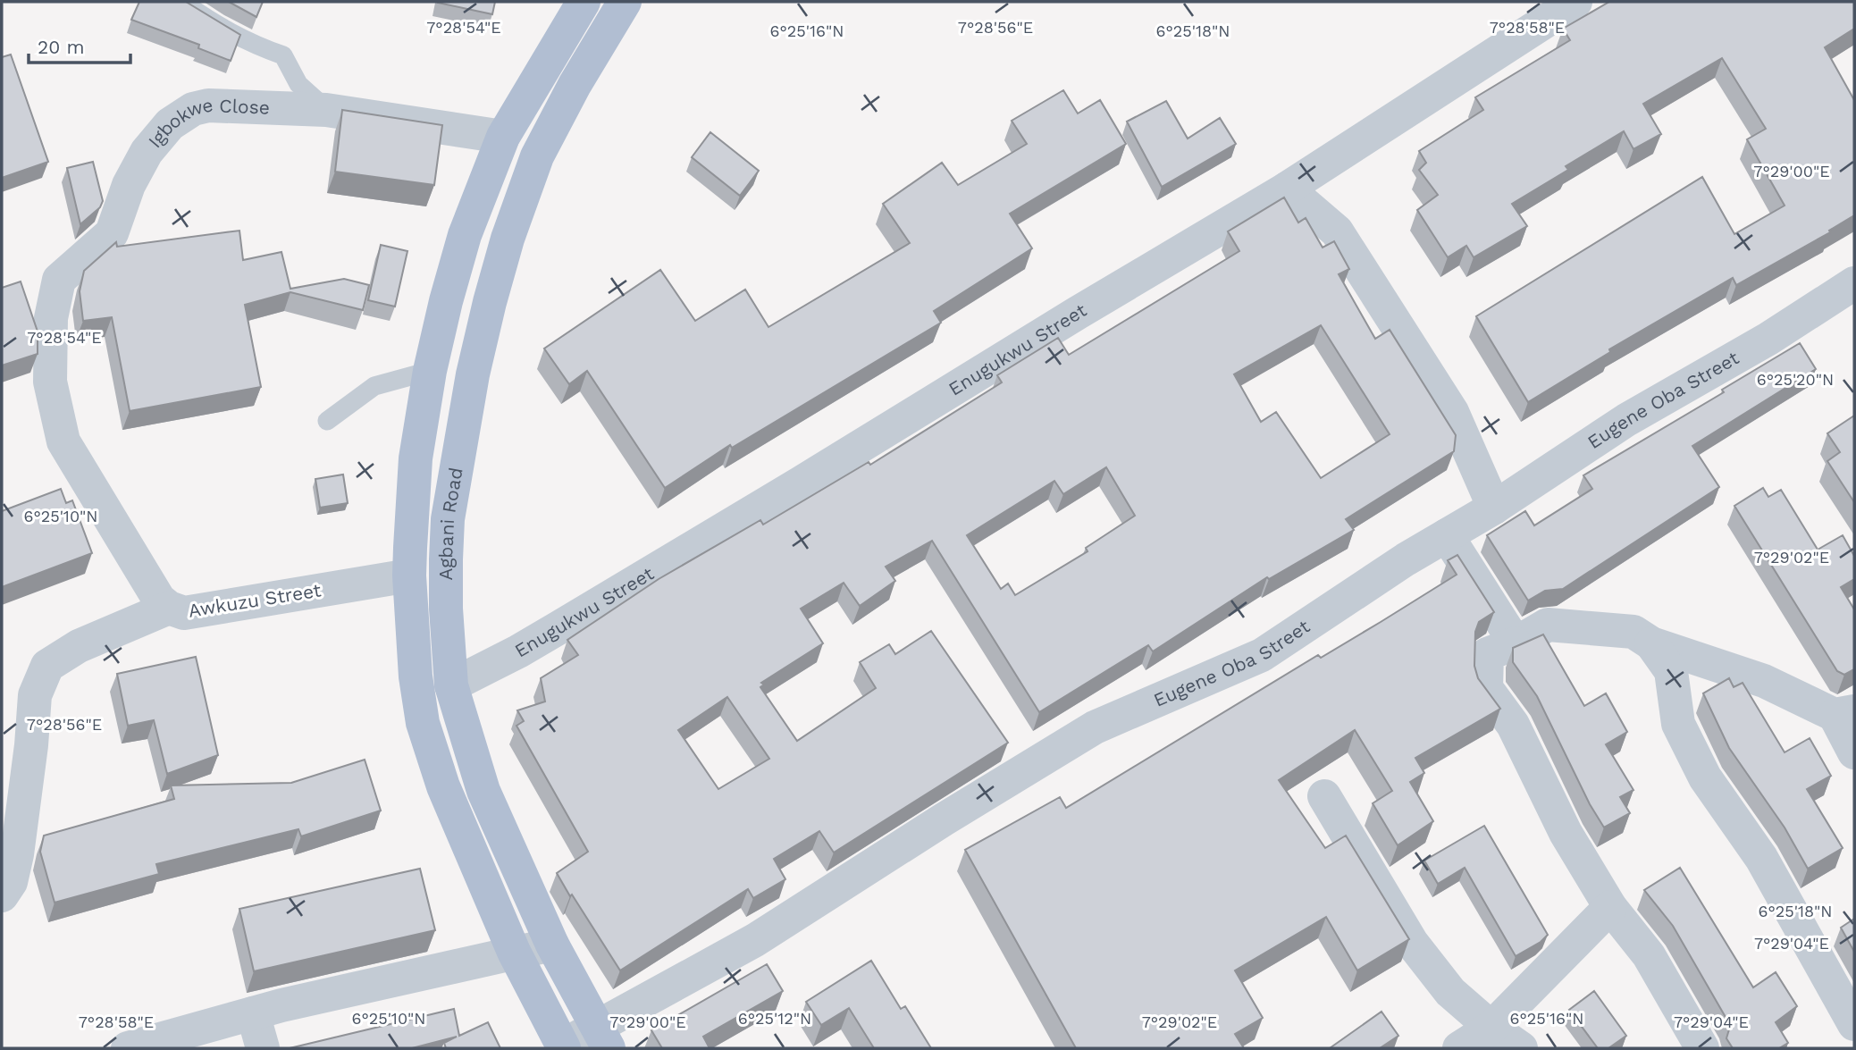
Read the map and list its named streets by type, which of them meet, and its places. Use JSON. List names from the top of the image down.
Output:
{
  "streets": {
    "main road": ["Agbani Road"],
    "street": [
      "Igbokwe Close",
      "Enugukwu Street",
      "Eugene Oba Street",
      "Awkuzu Street"
    ]
  },
  "crossings": [
    ["Igbokwe Close", "Agbani Road"],
    ["Igbokwe Close", "Awkuzu Street"],
    ["Enugukwu Street", "Agbani Road"],
    ["Eugene Oba Street", "Agbani Road"],
    ["Agbani Road", "Awkuzu Street"]
  ],
  "scale_bar": "20 m",
  "coordinates": [
    "7°28'58\"E",
    "7°28'54\"E",
    "7°28'56\"E",
    "6°25'16\"N",
    "6°25'18\"N",
    "7°29'00\"E",
    "6°25'20\"N",
    "6°25'10\"N",
    "7°29'02\"E",
    "7°29'04\"E",
    "6°25'12\"N"
  ]
}
